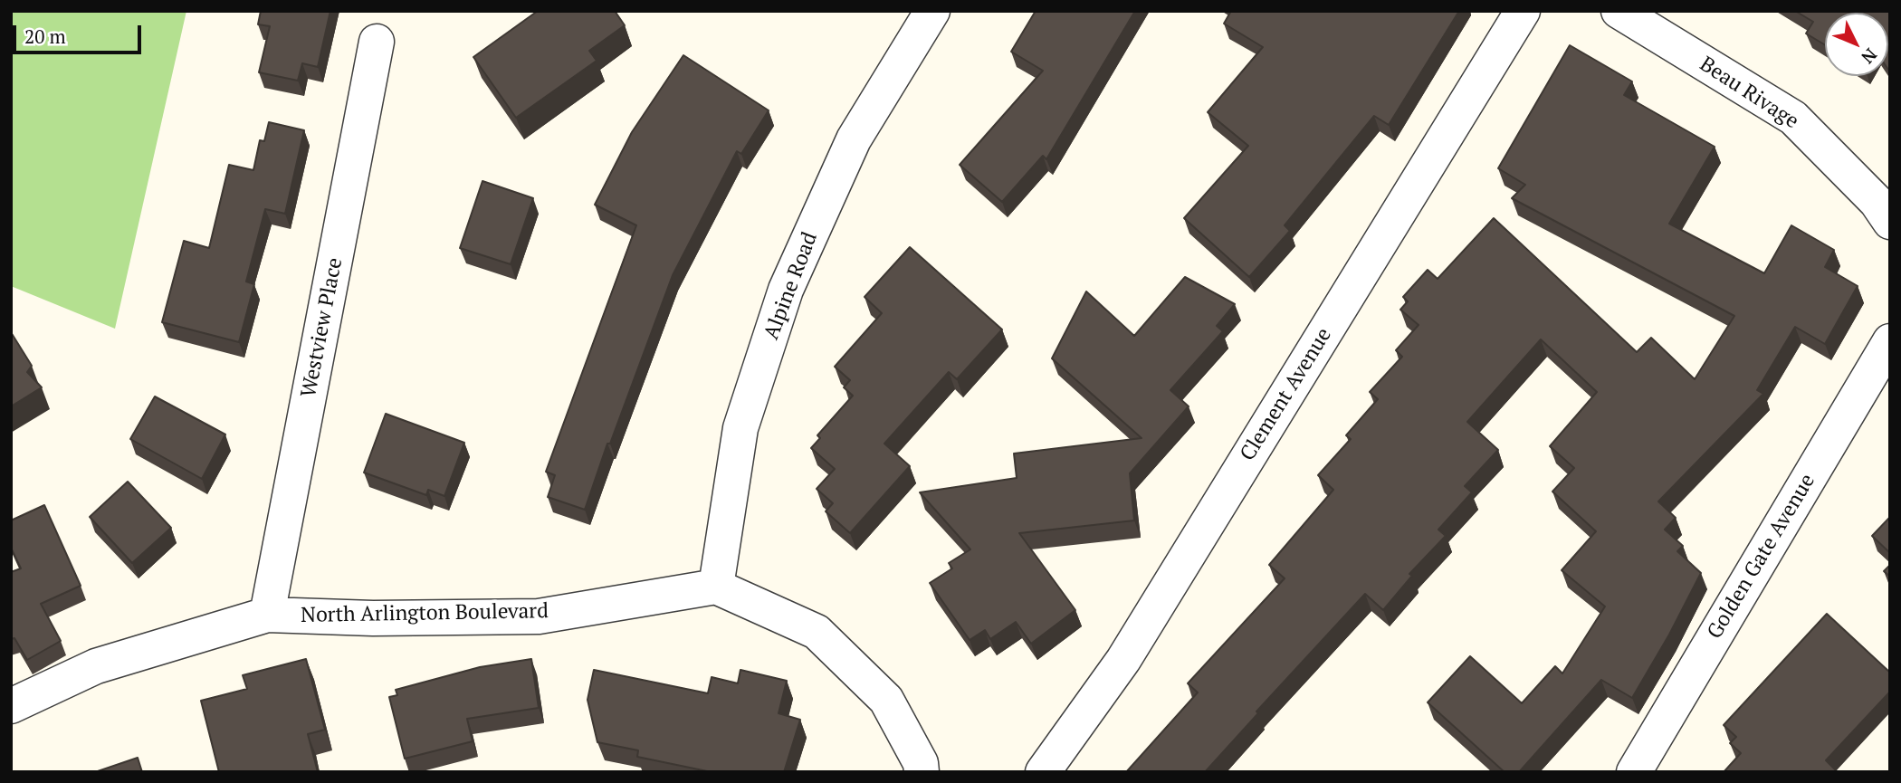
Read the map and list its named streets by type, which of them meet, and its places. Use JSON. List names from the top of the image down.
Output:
{
  "streets": {
    "street": [
      "Beau Rivage",
      "Alpine Road",
      "Westview Place",
      "Clement Avenue",
      "Golden Gate Avenue",
      "North Arlington Boulevard"
    ]
  },
  "crossings": [
    ["Alpine Road", "North Arlington Boulevard"],
    ["Westview Place", "North Arlington Boulevard"]
  ],
  "scale_bar": "20 m",
  "north": "bottom right"
}
